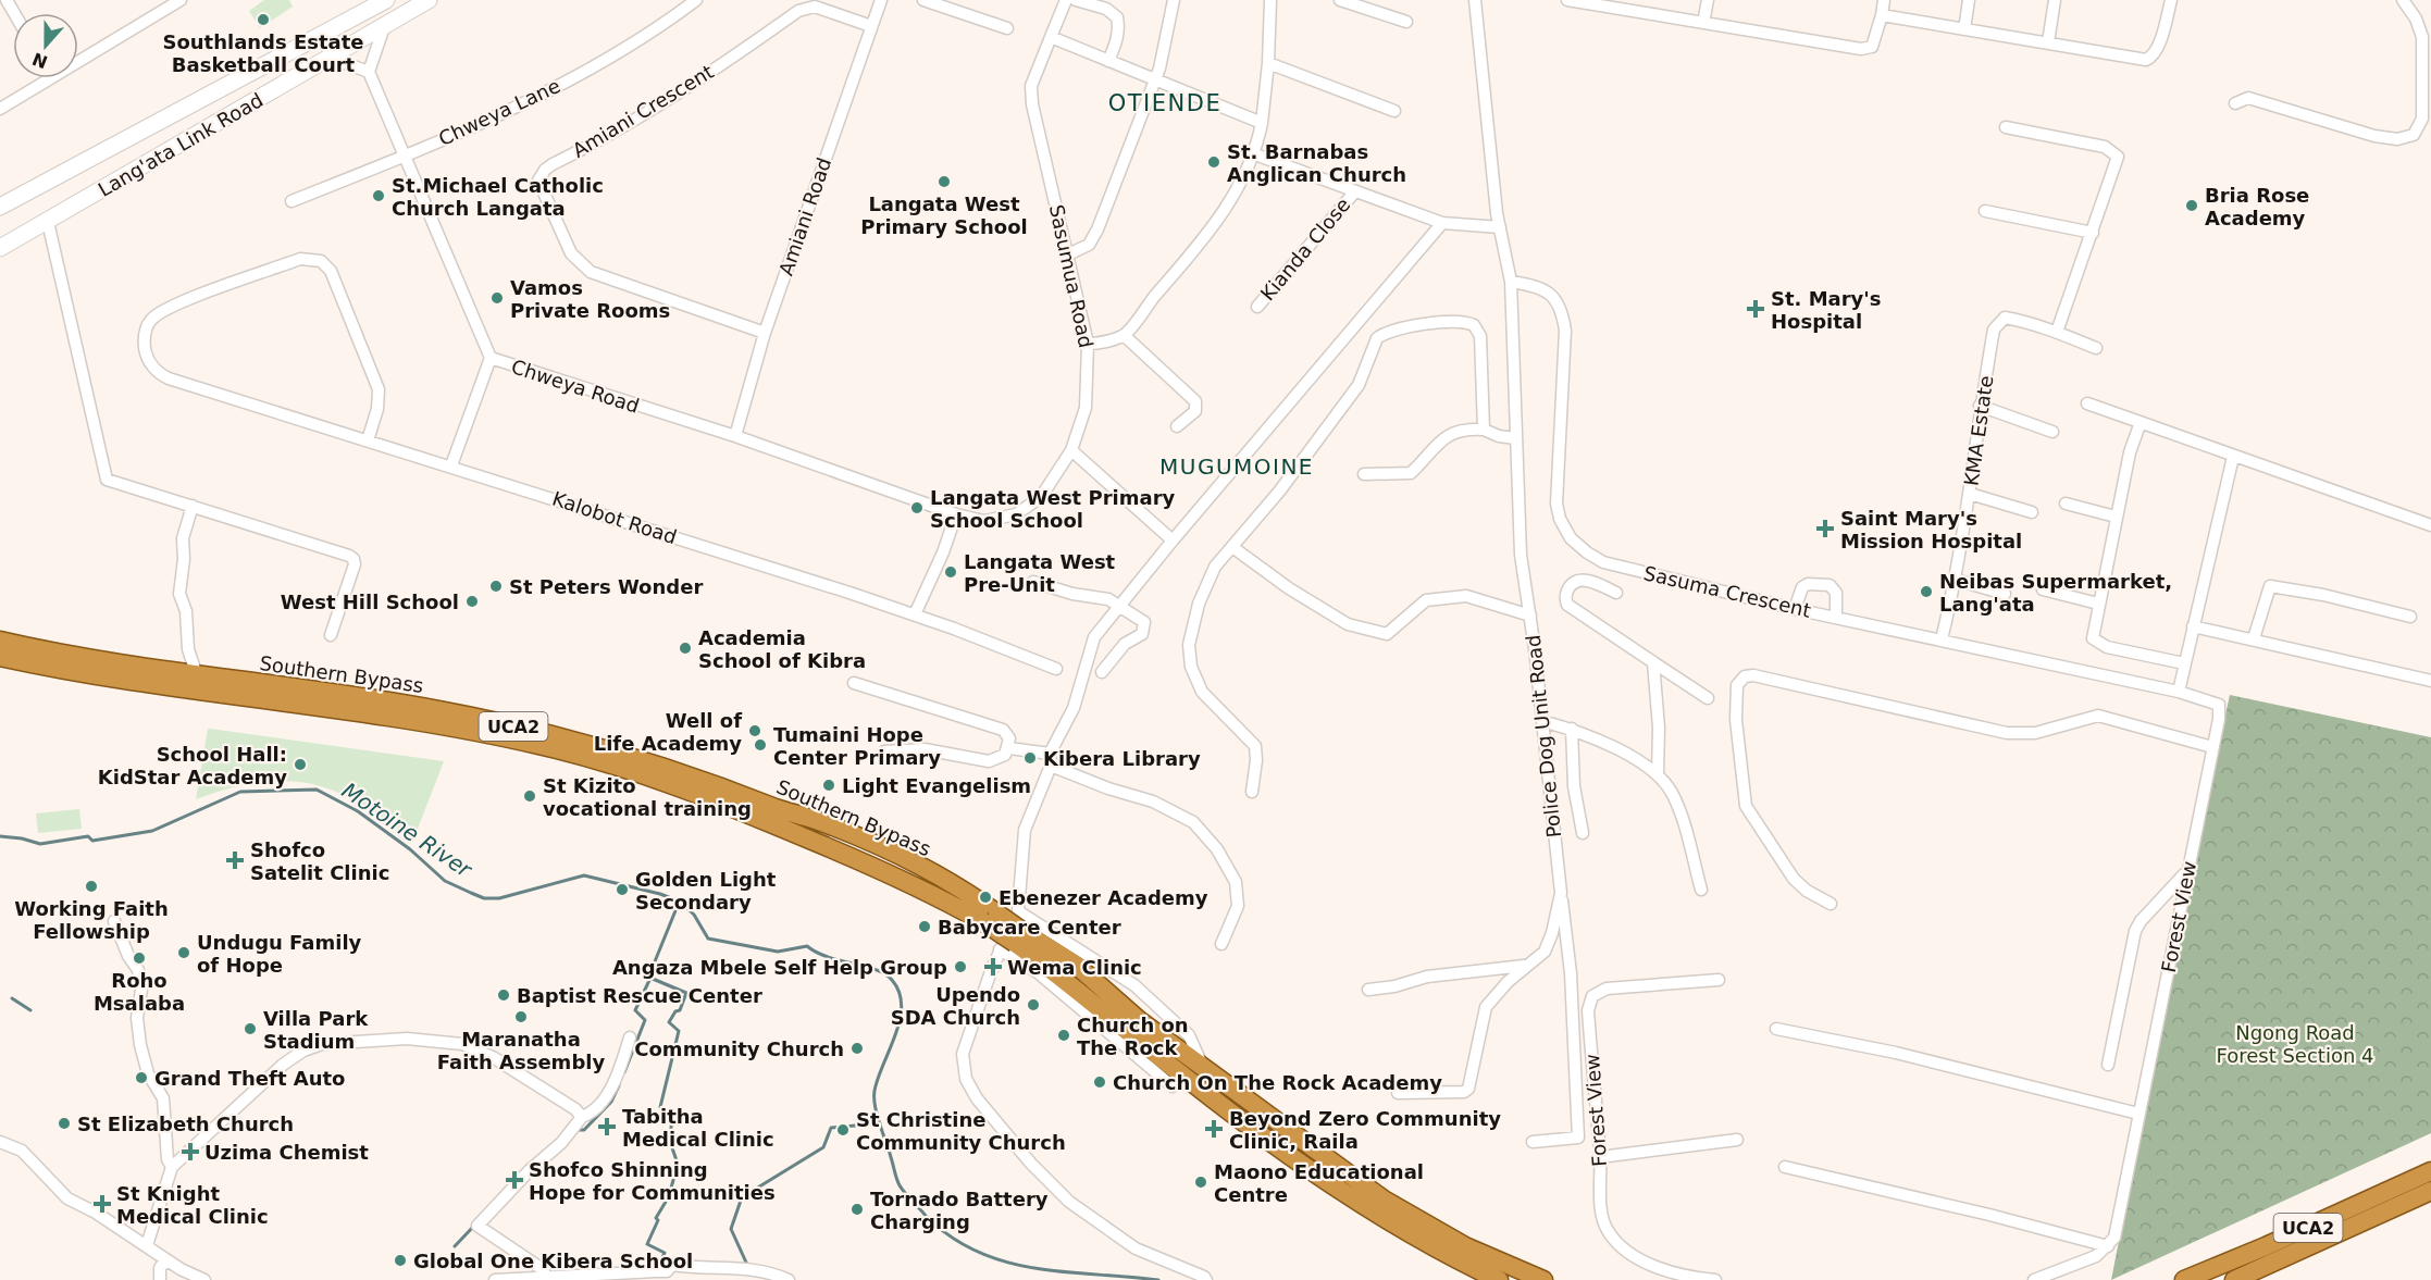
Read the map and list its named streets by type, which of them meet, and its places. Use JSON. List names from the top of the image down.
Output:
{
  "streets": {
    "highway": ["Southern Bypass", "UCA2"],
    "main road": ["Lang'ata Link Road"],
    "street": [
      "Amiani Crescent",
      "Chweya Lane",
      "Amiani Road",
      "Kianda Close",
      "Sasumua Road",
      "Chweya Road",
      "KMA Estate",
      "Kalobot Road",
      "Sasuma Crescent",
      "Police Dog Unit Road",
      "Forest View"
    ]
  },
  "crossings": [
    ["Amiani Crescent", "Amiani Road"],
    ["Chweya Lane", "Chweya Road"],
    ["Amiani Road", "Chweya Road"],
    ["Sasumua Road", "Chweya Road"],
    ["KMA Estate", "Sasuma Crescent"],
    ["Sasuma Crescent", "Police Dog Unit Road"],
    ["Sasuma Crescent", "Forest View"]
  ],
  "districts": ["OTIENDE", "MUGUMOINE"],
  "water": ["Motoine River"],
  "parks": ["Ngong Road Forest Section 4"],
  "places": {
    "other": [
      "Southlands Estate Basketball Court",
      "St. Barnabas Anglican Church",
      "Langata West Primary School",
      "St.Michael Catholic Church Langata",
      "Bria Rose Academy",
      "Vamos Private Rooms",
      "Langata West Primary School School",
      "Langata West Pre-Unit",
      "St Peters Wonder",
      "Neibas Supermarket, Lang'ata",
      "West Hill School",
      "Academia School of Kibra",
      "Well of Life Academy",
      "Tumaini Hope Center Primary",
      "Kibera Library",
      "School Hall: KidStar Academy",
      "Light Evangelism",
      "St Kizito vocational training",
      "Working Faith Fellowship",
      "Golden Light Secondary",
      "Ebenezer Academy",
      "Babycare Center",
      "Undugu Family of Hope",
      "Roho Msalaba",
      "Angaza Mbele Self Help Group",
      "Baptist Rescue Center",
      "Upendo SDA Church",
      "Maranatha Faith Assembly",
      "Villa Park Stadium",
      "Church on The Rock",
      "Community Church",
      "Grand Theft Auto",
      "Church On The Rock Academy",
      "St Elizabeth Church",
      "St Christine Community Church",
      "Maono Educational Centre",
      "Tornado Battery Charging",
      "Global One Kibera School"
    ],
    "health": [
      "St. Mary's Hospital",
      "Saint Mary's Mission Hospital",
      "Shofco Satelit Clinic",
      "Wema Clinic",
      "Tabitha Medical Clinic",
      "Beyond Zero Community Clinic, Raila",
      "Uzima Chemist",
      "Shofco Shinning Hope for Communities",
      "St Knight Medical Clinic"
    ]
  },
  "north": "bottom"
}
